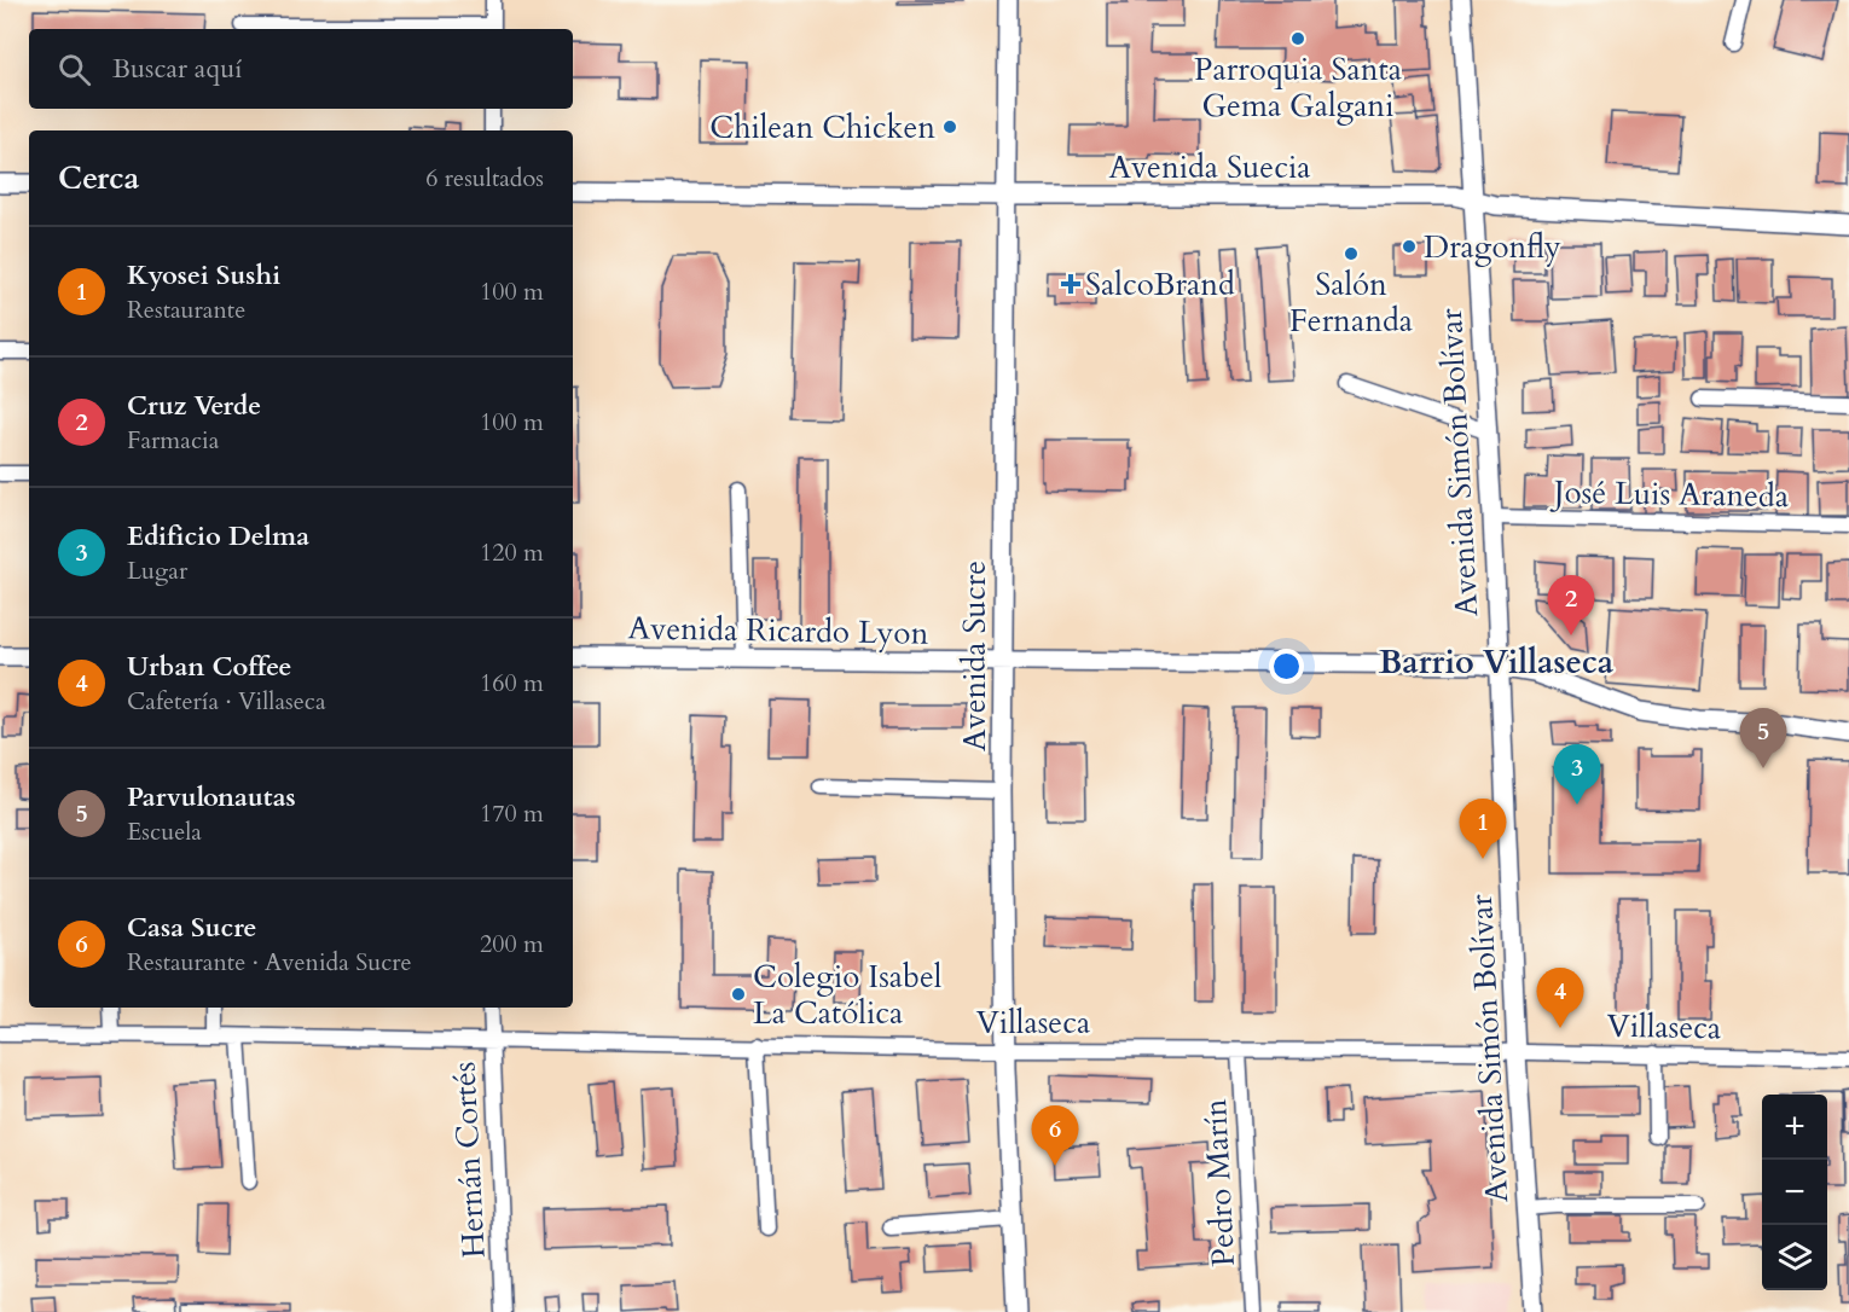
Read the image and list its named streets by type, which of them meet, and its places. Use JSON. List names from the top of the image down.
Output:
{
  "streets": {
    "street": [
      "Avenida Suecia",
      "Avenida Simón Bolívar",
      "José Luis Araneda",
      "Avenida Ricardo Lyon",
      "Avenida Sucre",
      "Villaseca",
      "Hernán Cortés",
      "Pedro Marín"
    ]
  },
  "crossings": [
    ["Avenida Suecia", "Avenida Simón Bolívar"],
    ["Avenida Suecia", "Avenida Sucre"],
    ["Avenida Simón Bolívar", "José Luis Araneda"],
    ["Avenida Simón Bolívar", "Avenida Ricardo Lyon"],
    ["Avenida Simón Bolívar", "Villaseca"],
    ["Avenida Ricardo Lyon", "Avenida Sucre"],
    ["Avenida Sucre", "Villaseca"],
    ["Villaseca", "Hernán Cortés"],
    ["Villaseca", "Pedro Marín"]
  ],
  "districts": ["Barrio Villaseca"],
  "places": {
    "other": [
      "Parroquia Santa Gema Galgani",
      "Chilean Chicken",
      "Dragonfly",
      "Salón Fernanda",
      "Colegio Isabel La Católica"
    ],
    "health": ["SalcoBrand"]
  },
  "page": {
    "search": "Buscar aquí",
    "heading": ["Cerca", "6 resultados"],
    "list": [
      {
        "mark": "1",
        "name": "Kyosei Sushi",
        "note": "Restaurante",
        "value": "100 m"
      },
      {
        "mark": "2",
        "name": "Cruz Verde",
        "note": "Farmacia",
        "value": "100 m"
      },
      {
        "mark": "3",
        "name": "Edificio Delma",
        "note": "Lugar",
        "value": "120 m"
      },
      {
        "mark": "4",
        "name": "Urban Coffee",
        "note": "Cafetería · Villaseca",
        "value": "160 m"
      },
      {
        "mark": "5",
        "name": "Parvulonautas",
        "note": "Escuela",
        "value": "170 m"
      },
      {
        "mark": "6",
        "name": "Casa Sucre",
        "note": "Restaurante · Avenida Sucre",
        "value": "200 m"
      }
    ],
    "pins": [
      "2",
      "5",
      "3",
      "1",
      "4",
      "6"
    ],
    "map_buttons": ["+", "−"]
  }
}
